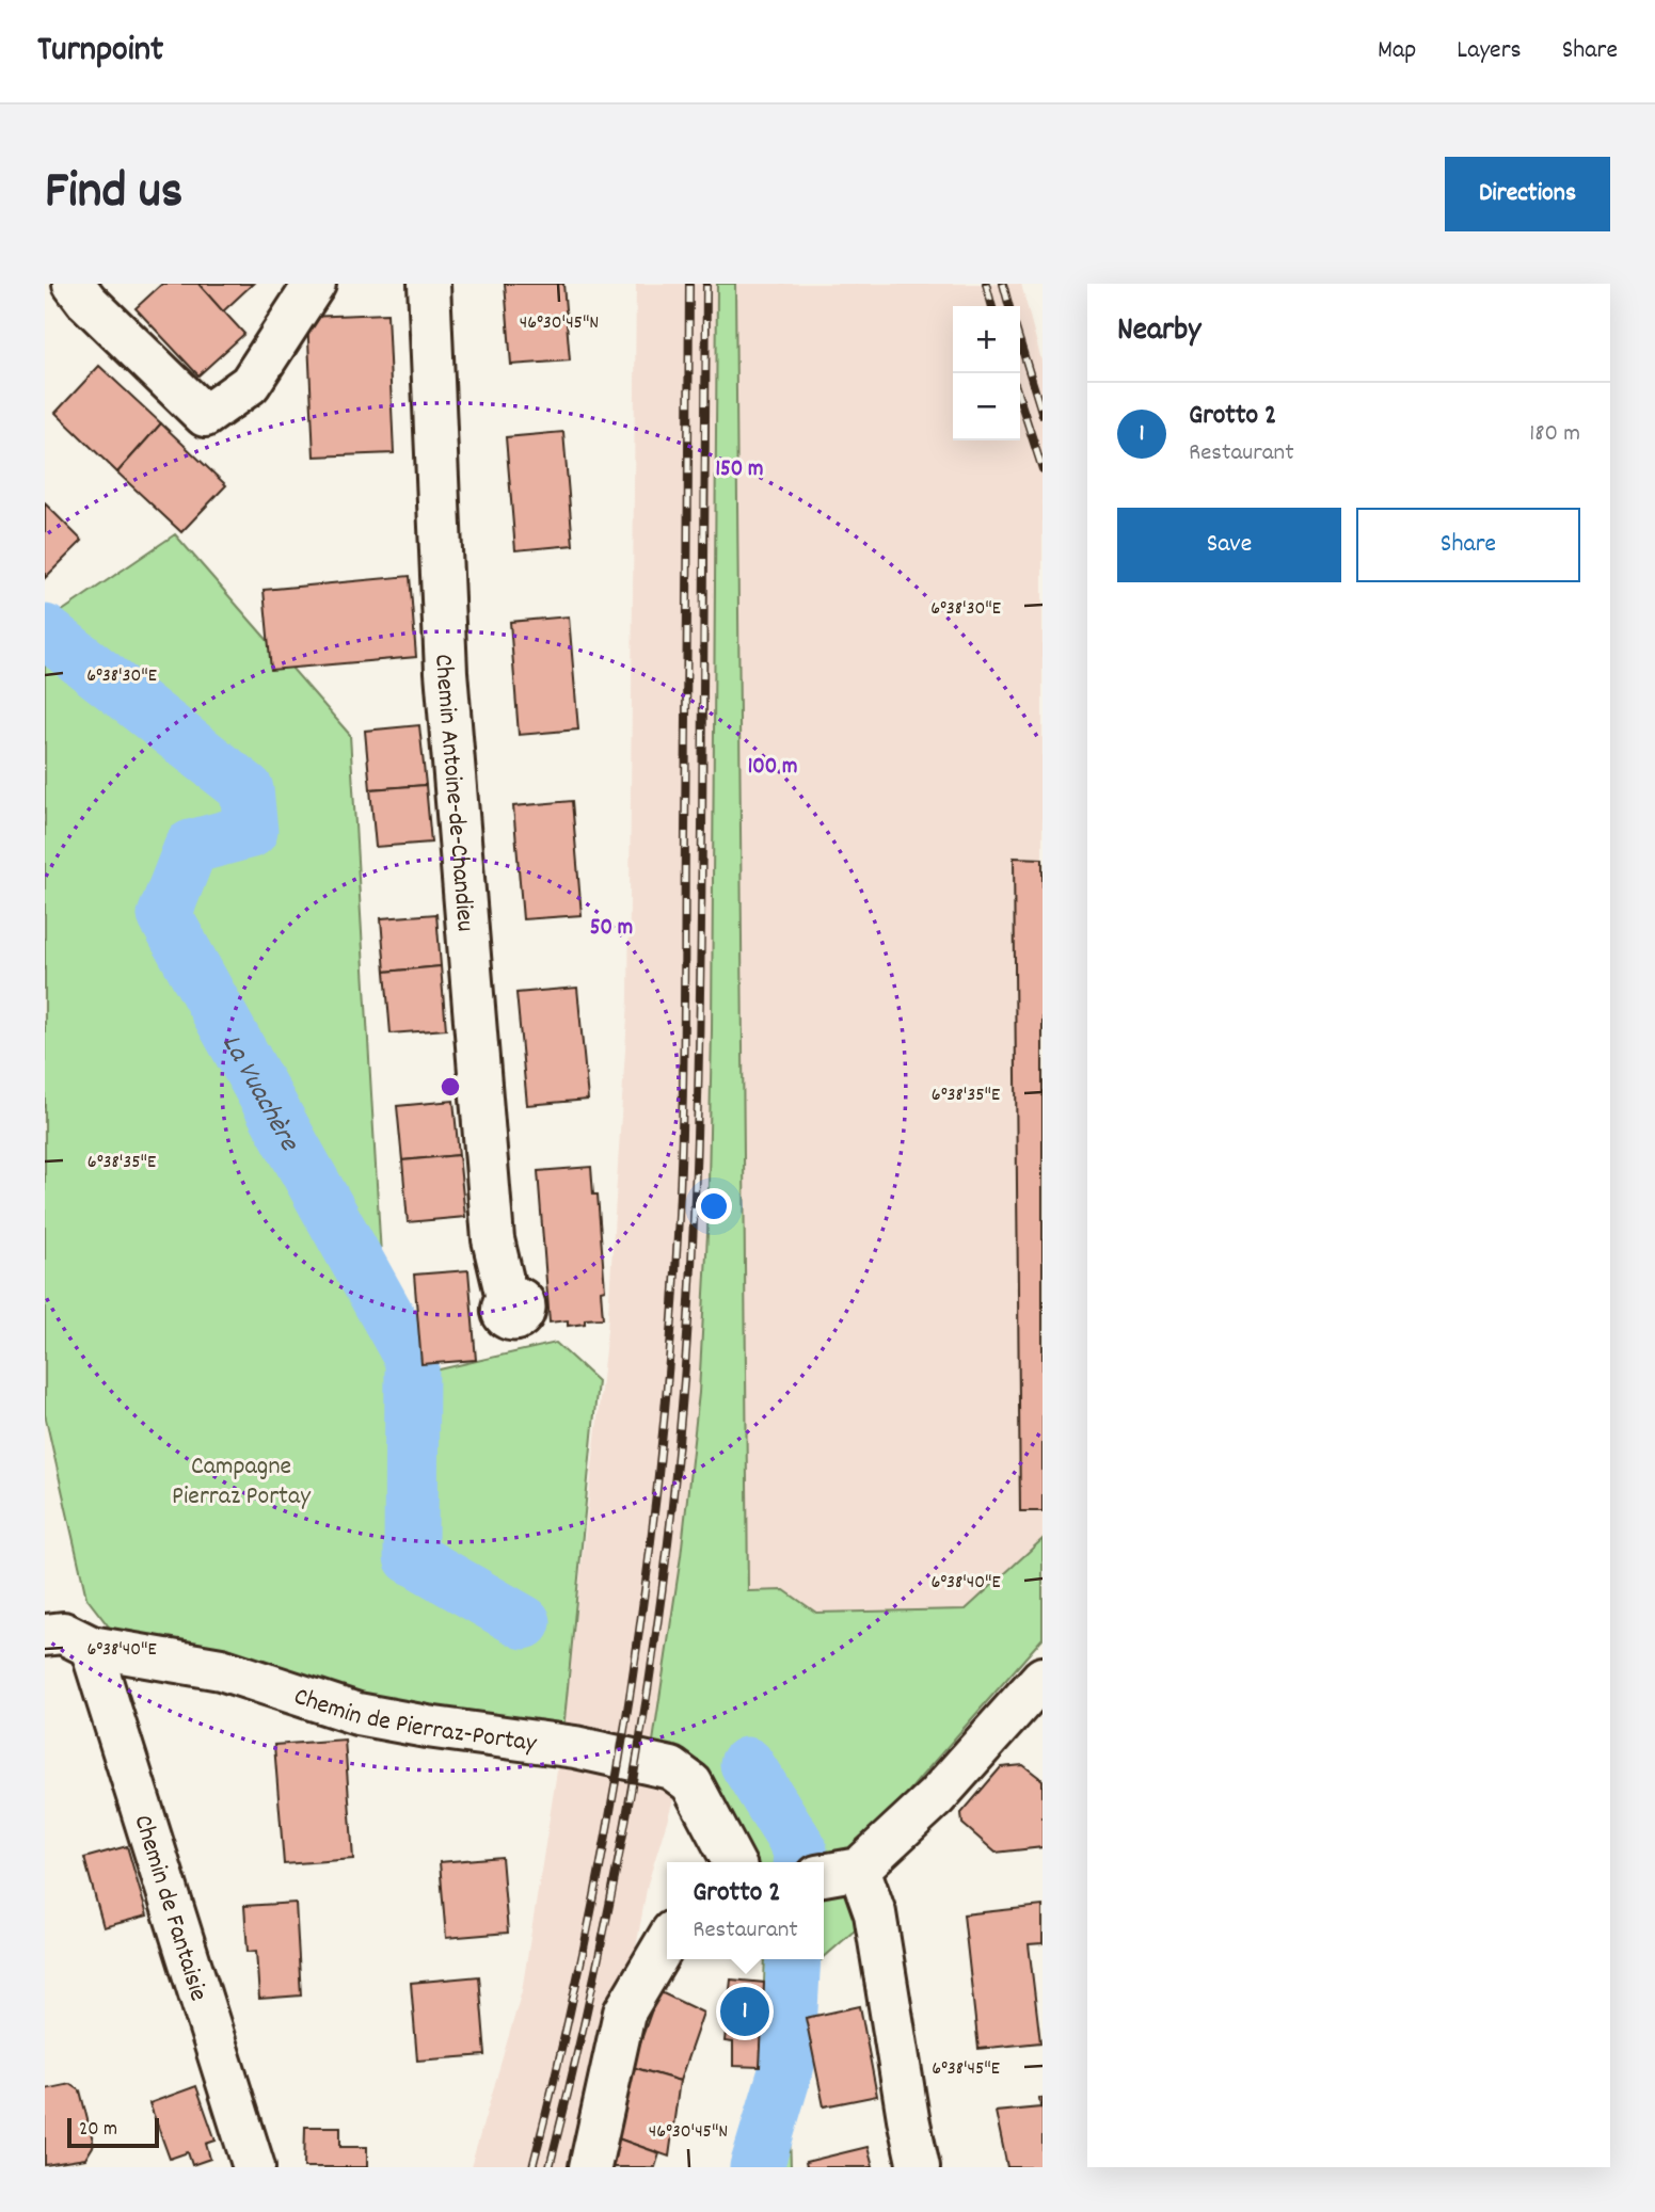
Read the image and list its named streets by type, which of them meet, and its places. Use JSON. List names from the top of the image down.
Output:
{
  "streets": {
    "street": ["Chemin Antoine-de-Chandieu", "Chemin de Pierraz-Portay", "Chemin de Fantaisie"]
  },
  "crossings": [
    ["Chemin de Pierraz-Portay", "Chemin de Fantaisie"]
  ],
  "water": ["La Vuachère"],
  "parks": ["Campagne Pierraz Portay"],
  "scale_bar": "20 m",
  "page": {
    "header": "Turnpoint",
    "nav": ["Map", "Layers", "Share"],
    "title": "Find us",
    "buttons": [
      "Directions",
      ["Save", "Share"]
    ],
    "heading": "Nearby",
    "map_buttons": ["+", "−"],
    "list": [
      {
        "mark": "1",
        "name": "Grotto 2",
        "note": "Restaurant",
        "value": "180 m"
      }
    ],
    "popup": ["Grotto 2", "Restaurant"],
    "pins": "1",
    "scale": "20 m"
  },
  "coordinates": [
    "46°30'45\"N",
    "6°38'30\"E",
    "6°38'35\"E",
    "6°38'40\"E",
    "6°38'45\"E"
  ],
  "rings": ["150 m", "100 m", "50 m"]
}
